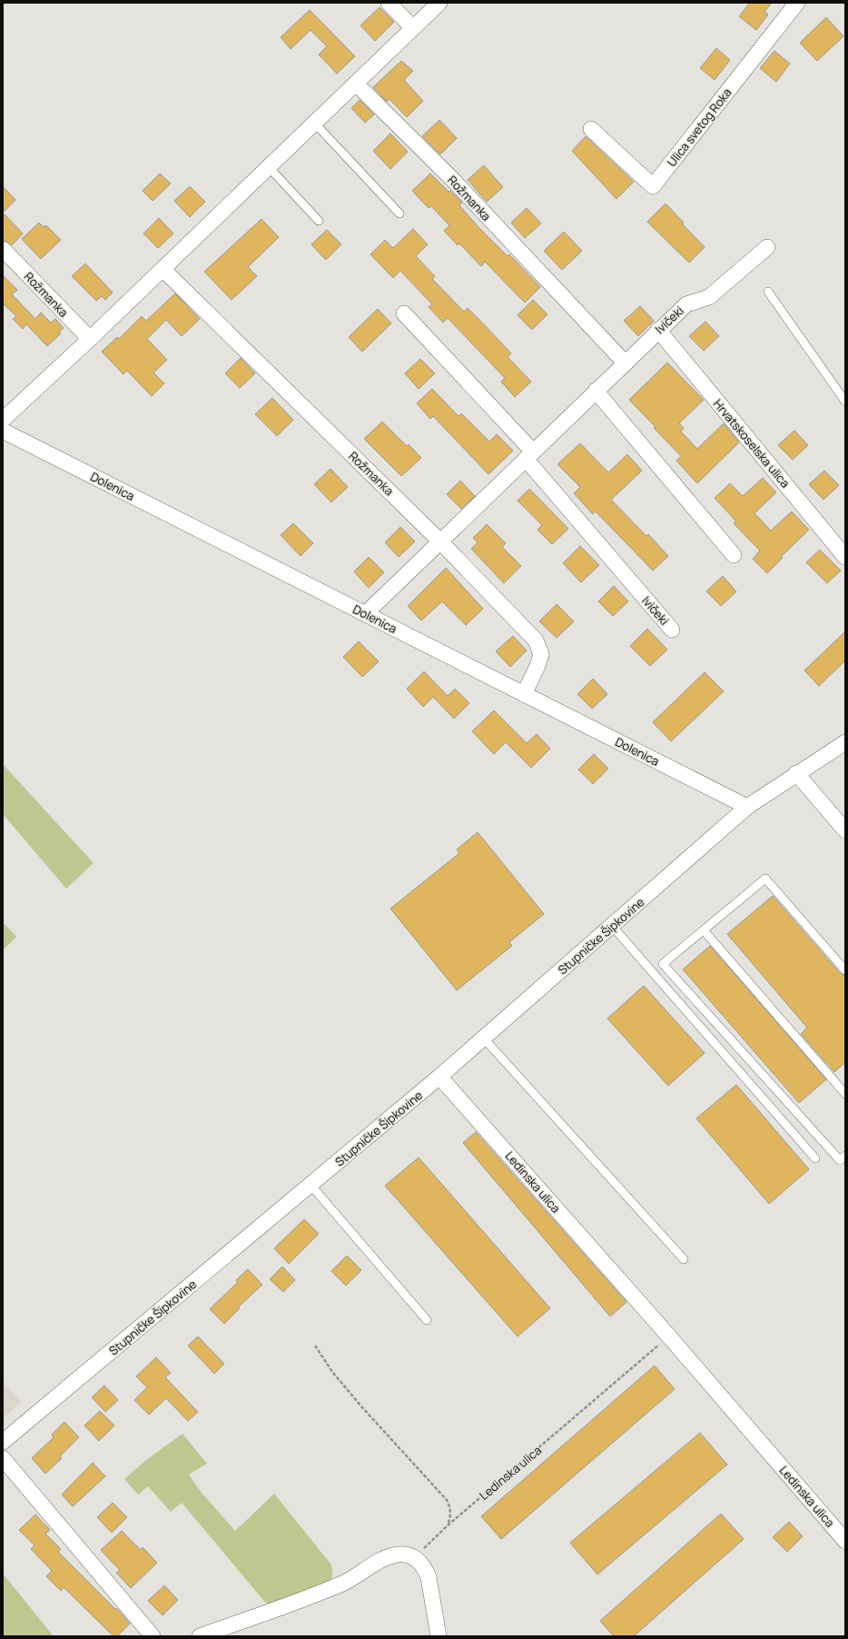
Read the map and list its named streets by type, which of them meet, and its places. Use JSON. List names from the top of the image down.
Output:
{
  "streets": {
    "street": [
      "Ulica svetog Roka",
      "Rožmanka",
      "Ivičeki",
      "Hrvatskoselska ulica",
      "Dolenica",
      "Stupničke Šipkovine",
      "Ledinska ulica"
    ]
  },
  "crossings": [
    ["Rožmanka", "Ivičeki"],
    ["Rožmanka", "Dolenica"],
    ["Ivičeki", "Hrvatskoselska ulica"],
    ["Ivičeki", "Dolenica"],
    ["Dolenica", "Stupničke Šipkovine"],
    ["Stupničke Šipkovine", "Ledinska ulica"]
  ]
}
